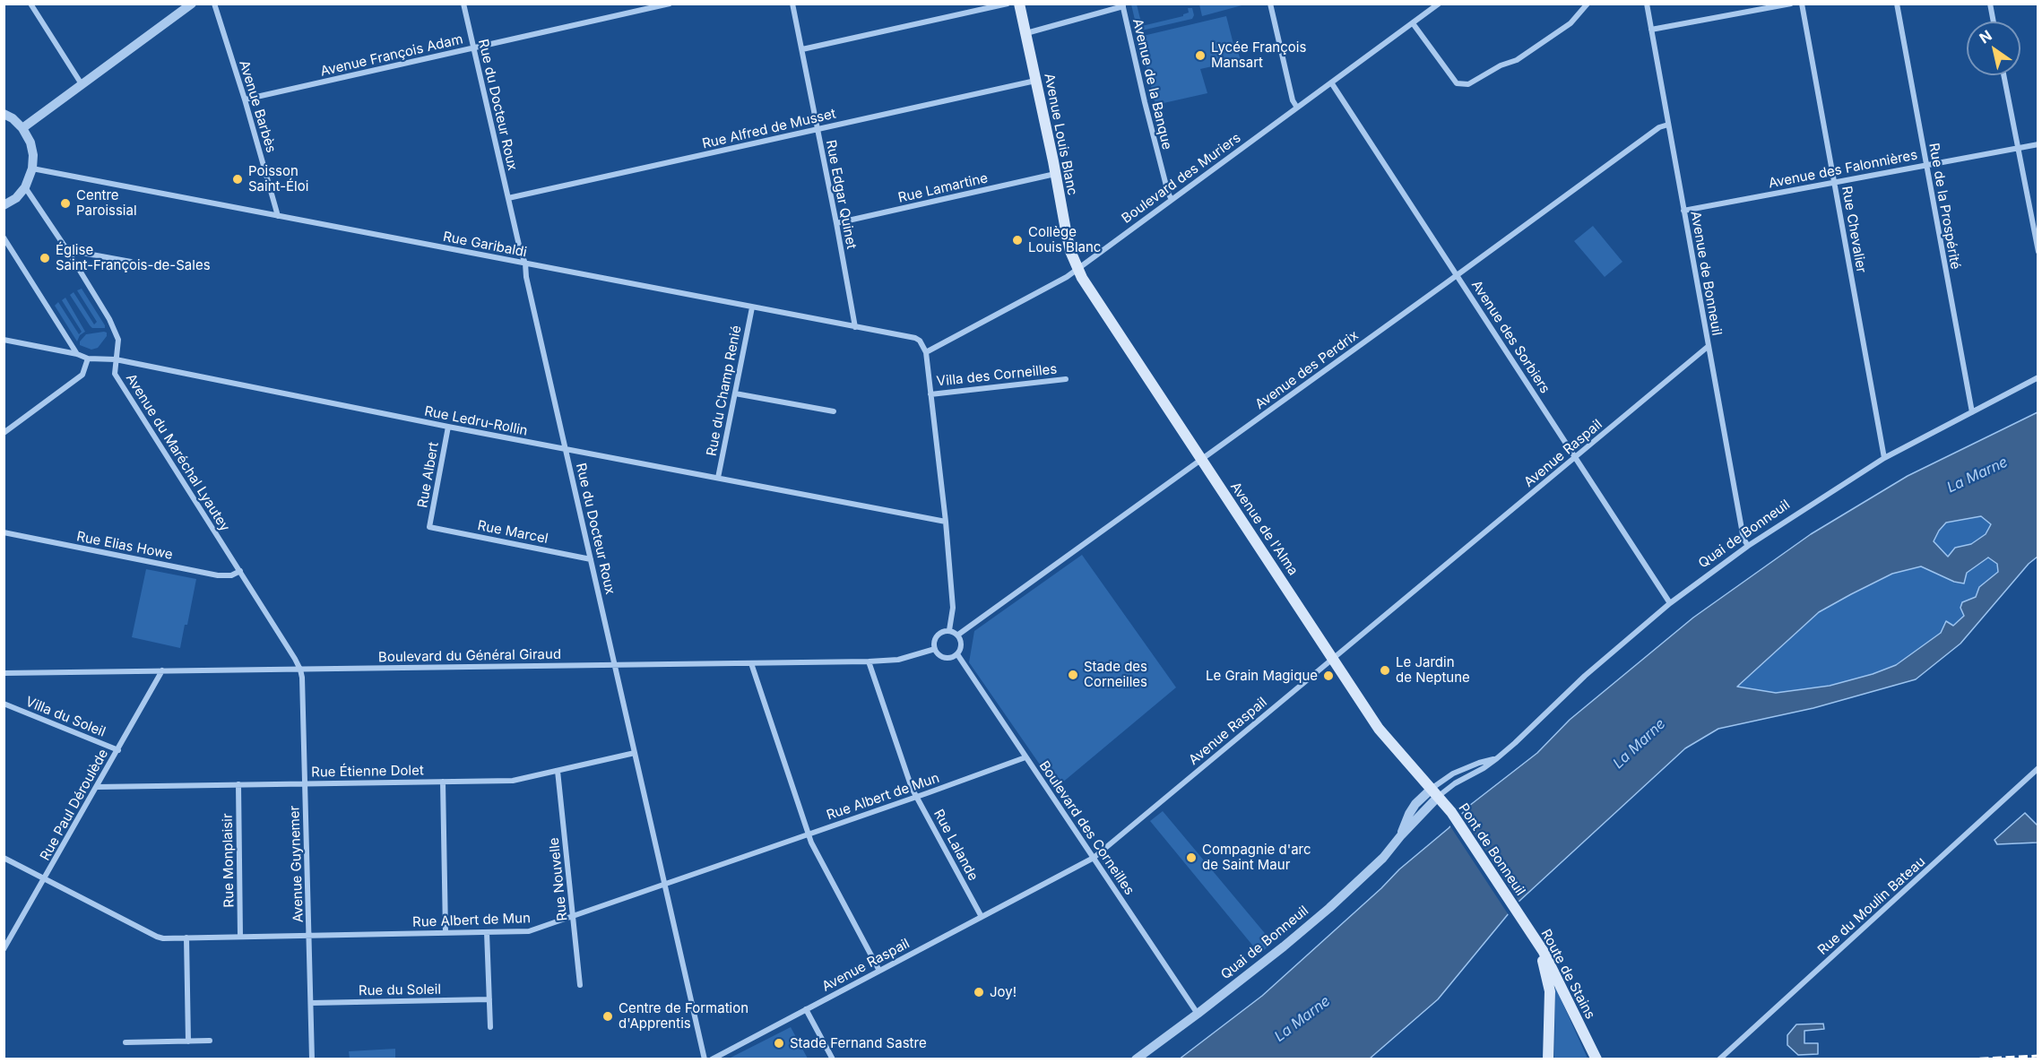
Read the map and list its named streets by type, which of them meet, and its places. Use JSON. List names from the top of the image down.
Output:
{
  "streets": {
    "main road": [
      "Avenue Louis Blanc",
      "Avenue de l'Alma",
      "Pont de Bonneuil",
      "Route de Stains"
    ],
    "street": [
      "Avenue François Adam",
      "Avenue de la Banque",
      "Rue du Docteur Roux",
      "Avenue Barbès",
      "Rue Alfred de Musset",
      "Avenue des Falonnières",
      "Boulevard des Muriers",
      "Rue Lamartine",
      "Rue Edgar Quinet",
      "Rue de la Prospérité",
      "Rue Chevalier",
      "Rue Garibaldi",
      "Avenue de Bonneuil",
      "Avenue des Sorbiers",
      "Avenue des Perdrix",
      "Villa des Corneilles",
      "Rue du Champ Renié",
      "Rue Ledru-Rollin",
      "Avenue du Maréchal Lyautey",
      "Avenue Raspail",
      "Rue Albert",
      "Rue Marcel",
      "Quai de Bonneuil",
      "Rue Elias Howe",
      "Boulevard du Général Giraud",
      "Villa du Soleil",
      "Rue Étienne Dolet",
      "Rue Albert de Mun",
      "Rue Paul Déroulède",
      "Boulevard des Corneilles",
      "Rue Lalande",
      "Rue Monplaisir",
      "Avenue Guynemer",
      "Rue Nouvelle",
      "Rue du Moulin Bateau",
      "Rue du Soleil"
    ]
  },
  "crossings": [
    ["Avenue François Adam", "Rue du Docteur Roux"],
    ["Avenue François Adam", "Avenue Barbès"],
    ["Avenue de la Banque", "Boulevard des Muriers"],
    ["Rue du Docteur Roux", "Rue Alfred de Musset"],
    ["Rue du Docteur Roux", "Rue Garibaldi"],
    ["Rue du Docteur Roux", "Rue Ledru-Rollin"],
    ["Rue du Docteur Roux", "Rue Marcel"],
    ["Rue du Docteur Roux", "Boulevard du Général Giraud"],
    ["Rue du Docteur Roux", "Rue Étienne Dolet"],
    ["Rue du Docteur Roux", "Rue Albert de Mun"],
    ["Avenue Barbès", "Rue Garibaldi"],
    ["Rue Alfred de Musset", "Avenue Louis Blanc"],
    ["Rue Alfred de Musset", "Rue Edgar Quinet"],
    ["Avenue Louis Blanc", "Boulevard des Muriers"],
    ["Avenue Louis Blanc", "Rue Lamartine"],
    ["Avenue Louis Blanc", "Avenue de l'Alma"],
    ["Avenue des Falonnières", "Rue de la Prospérité"],
    ["Avenue des Falonnières", "Rue Chevalier"],
    ["Avenue des Falonnières", "Avenue de Bonneuil"],
    ["Boulevard des Muriers", "Rue Garibaldi"],
    ["Boulevard des Muriers", "Avenue des Sorbiers"],
    ["Boulevard des Muriers", "Avenue de l'Alma"],
    ["Rue Lamartine", "Rue Edgar Quinet"],
    ["Rue Edgar Quinet", "Rue Garibaldi"],
    ["Rue de la Prospérité", "Quai de Bonneuil"],
    ["Rue Chevalier", "Quai de Bonneuil"],
    ["Rue Garibaldi", "Rue du Champ Renié"],
    ["Avenue de Bonneuil", "Avenue des Perdrix"],
    ["Avenue de Bonneuil", "Avenue Raspail"],
    ["Avenue de Bonneuil", "Quai de Bonneuil"],
    ["Avenue des Sorbiers", "Avenue des Perdrix"],
    ["Avenue des Sorbiers", "Avenue Raspail"],
    ["Avenue des Sorbiers", "Quai de Bonneuil"],
    ["Avenue des Perdrix", "Avenue de l'Alma"],
    ["Avenue des Perdrix", "Boulevard du Général Giraud"],
    ["Avenue des Perdrix", "Boulevard des Corneilles"],
    ["Rue du Champ Renié", "Rue Ledru-Rollin"],
    ["Rue Ledru-Rollin", "Avenue du Maréchal Lyautey"],
    ["Rue Ledru-Rollin", "Rue Albert"],
    ["Avenue du Maréchal Lyautey", "Rue Elias Howe"],
    ["Avenue du Maréchal Lyautey", "Boulevard du Général Giraud"],
    ["Avenue du Maréchal Lyautey", "Avenue Guynemer"],
    ["Avenue Raspail", "Avenue de l'Alma"],
    ["Avenue Raspail", "Boulevard des Corneilles"],
    ["Avenue Raspail", "Rue Lalande"],
    ["Rue Albert", "Rue Marcel"],
    ["Avenue de l'Alma", "Quai de Bonneuil"],
    ["Avenue de l'Alma", "Pont de Bonneuil"],
    ["Quai de Bonneuil", "Boulevard des Corneilles"],
    ["Quai de Bonneuil", "Pont de Bonneuil"],
    ["Boulevard du Général Giraud", "Rue Paul Déroulède"],
    ["Boulevard du Général Giraud", "Boulevard des Corneilles"],
    ["Boulevard du Général Giraud", "Rue Lalande"],
    ["Boulevard du Général Giraud", "Avenue Guynemer"],
    ["Villa du Soleil", "Rue Paul Déroulède"],
    ["Rue Étienne Dolet", "Rue Paul Déroulède"],
    ["Rue Étienne Dolet", "Rue Monplaisir"],
    ["Rue Étienne Dolet", "Avenue Guynemer"],
    ["Rue Étienne Dolet", "Rue Nouvelle"],
    ["Rue Albert de Mun", "Rue Paul Déroulède"],
    ["Rue Albert de Mun", "Boulevard des Corneilles"],
    ["Rue Albert de Mun", "Rue Lalande"],
    ["Rue Albert de Mun", "Rue Monplaisir"],
    ["Rue Albert de Mun", "Avenue Guynemer"],
    ["Rue Albert de Mun", "Rue Nouvelle"],
    ["Pont de Bonneuil", "Route de Stains"],
    ["Avenue Guynemer", "Rue du Soleil"]
  ],
  "water": ["La Marne"],
  "places": [
    "Lycée François Mansart",
    "Poisson Saint-Éloi",
    "Centre Paroissial",
    "Collège Louis Blanc",
    "Église Saint-François-de-Sales",
    "Le Jardin de Neptune",
    "Stade des Corneilles",
    "Le Grain Magique",
    "Compagnie d'arc de Saint Maur",
    "Joy!",
    "Centre de Formation d'Apprentis",
    "Stade Fernand Sastre"
  ],
  "north": "top left"
}
